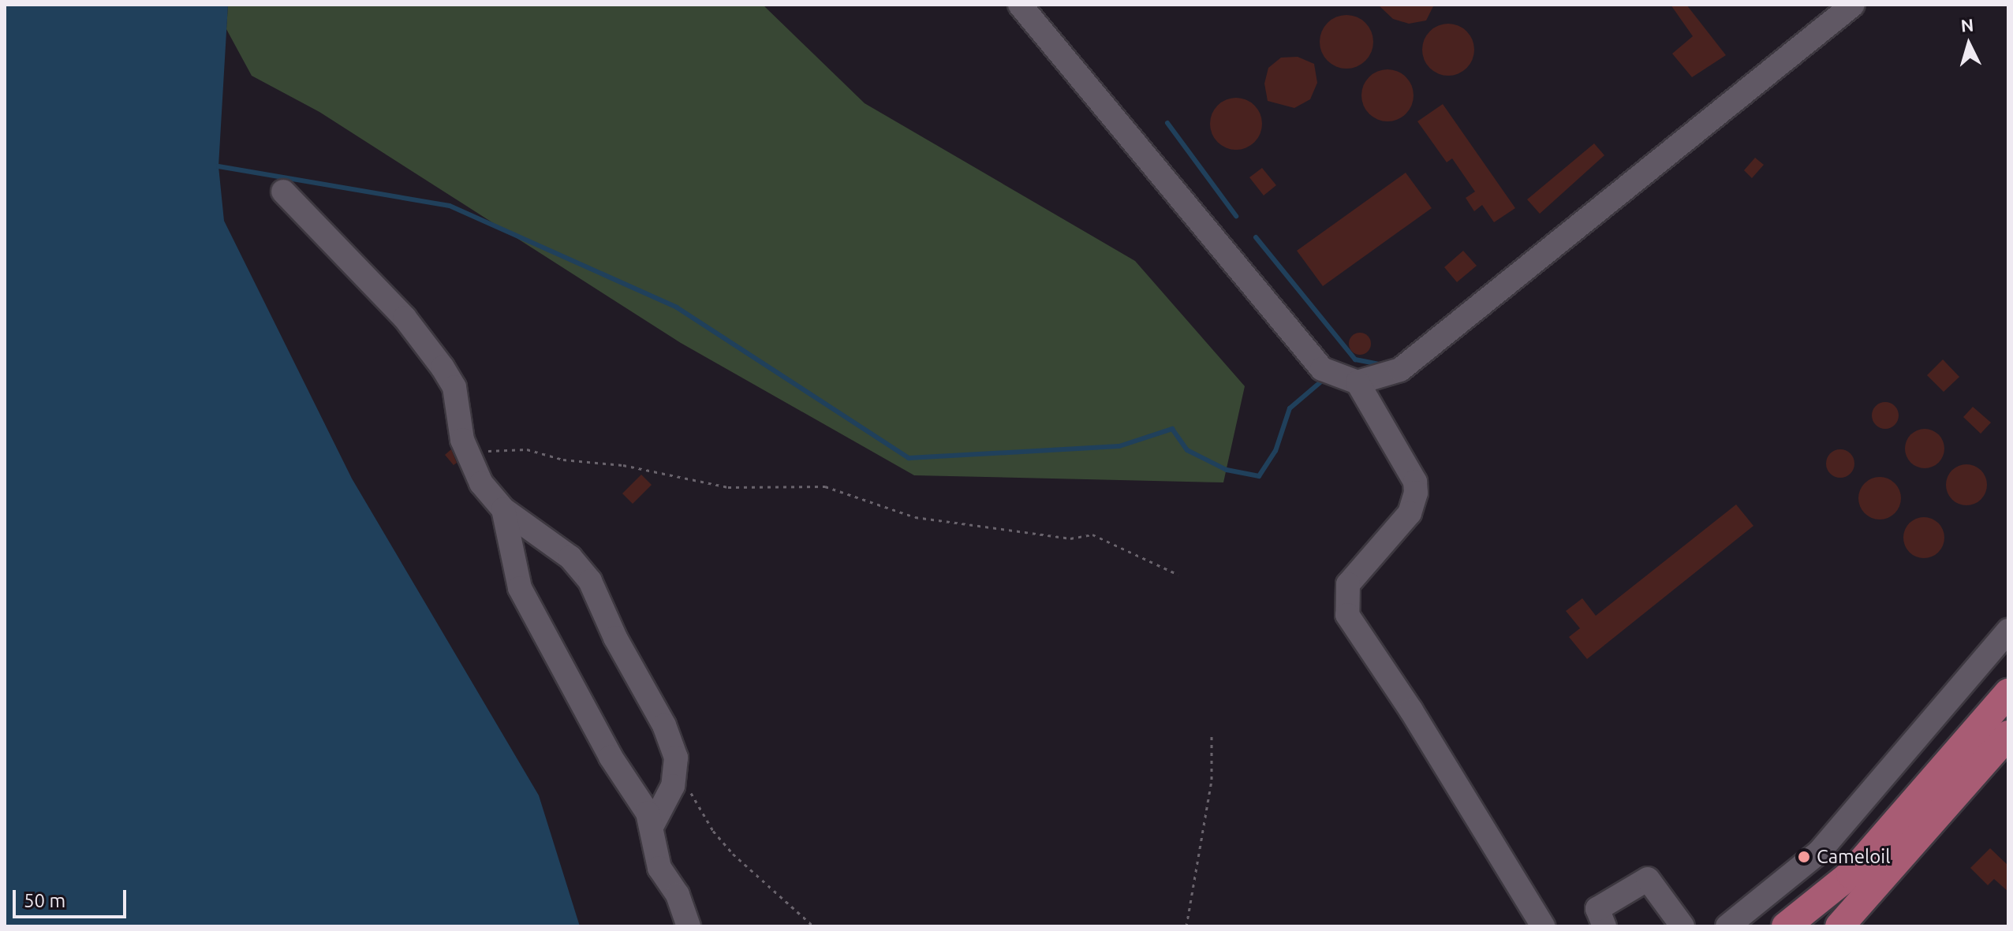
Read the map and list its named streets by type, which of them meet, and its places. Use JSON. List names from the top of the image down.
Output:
{
  "places": ["Cameloil"],
  "scale_bar": "50 m",
  "north": "top"
}
